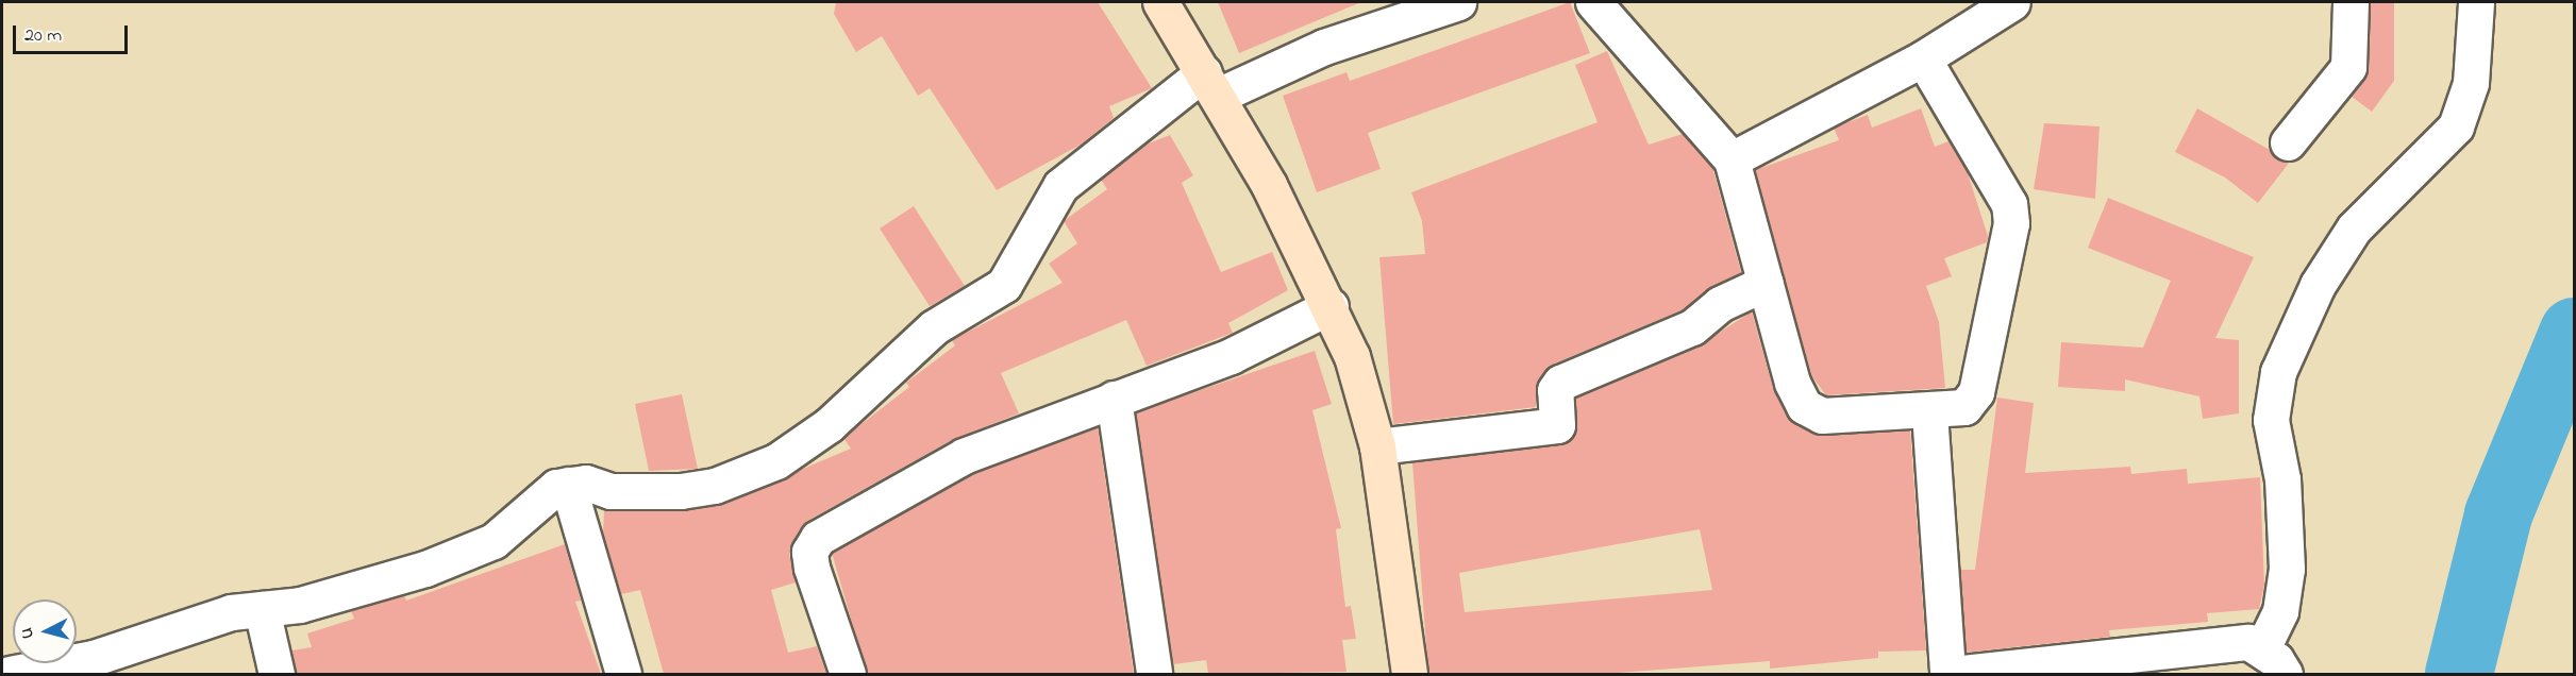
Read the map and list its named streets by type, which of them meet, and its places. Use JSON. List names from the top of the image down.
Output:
{
  "scale_bar": "20 m",
  "north": "left"
}
